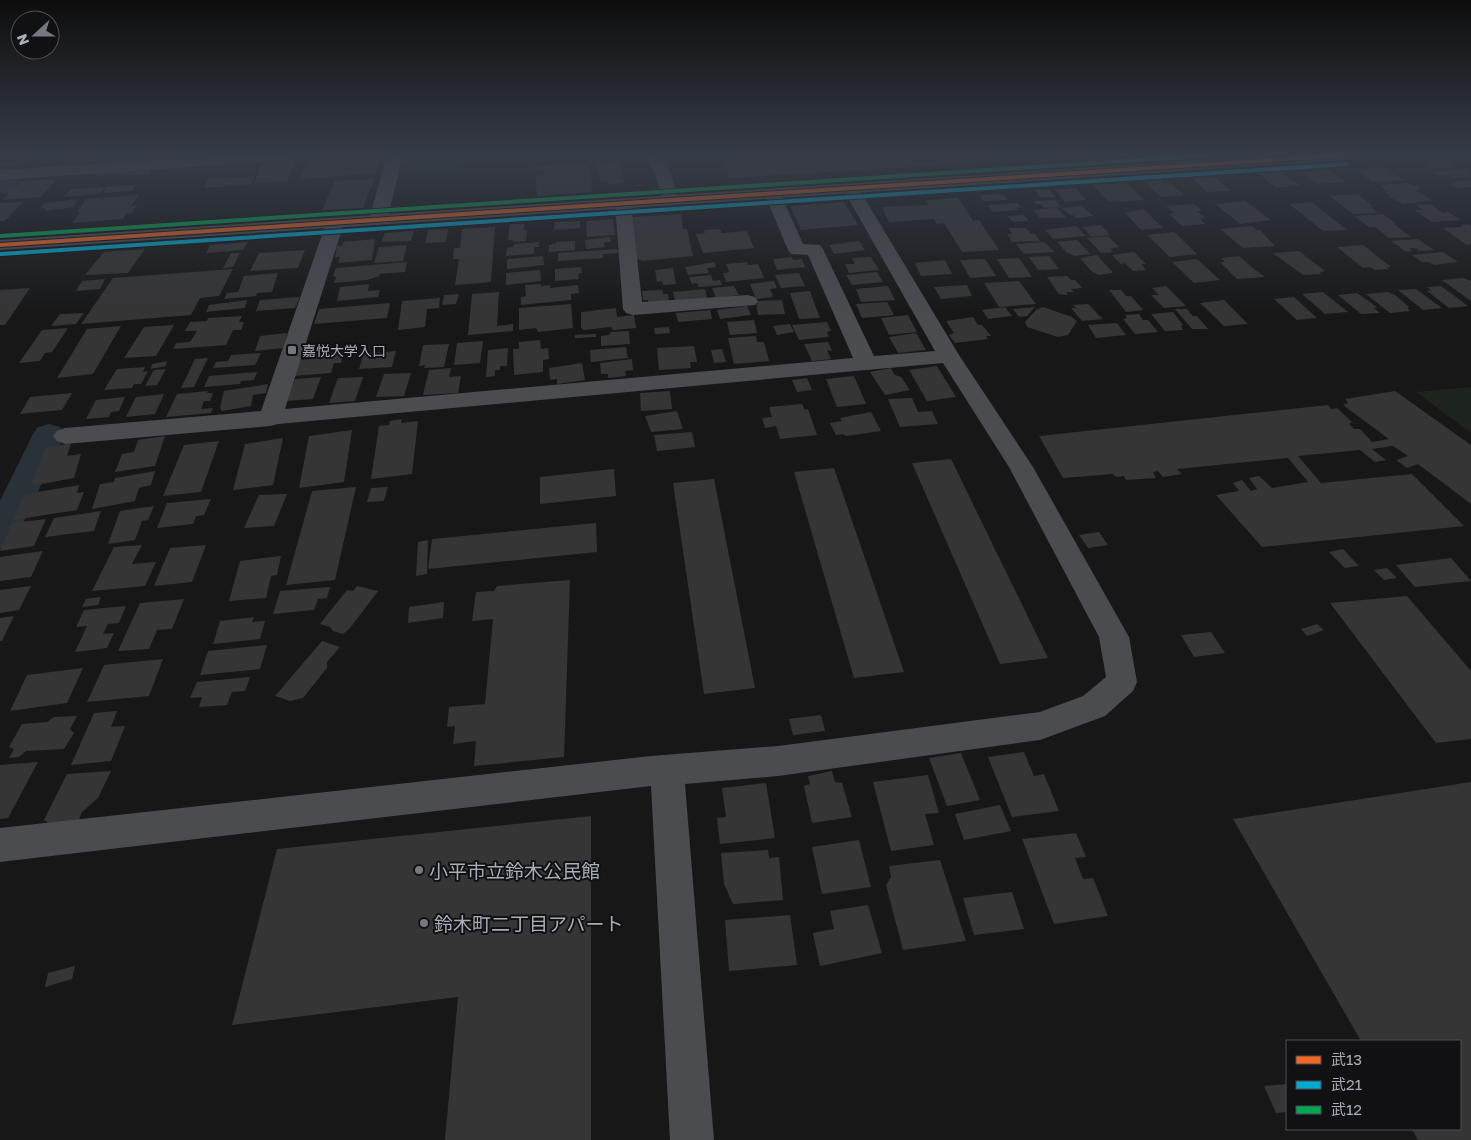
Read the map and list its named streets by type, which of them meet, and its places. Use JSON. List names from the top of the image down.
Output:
{
  "places": {
    "transit": ["嘉悦大学入口"],
    "other": ["小平市立鈴木公民館", "鈴木町二丁目アパート"]
  },
  "lines": ["transit line 武13", "transit line 武21", "transit line 武12"],
  "legend": ["武13", "武21", "武12"],
  "north": "left"
}
